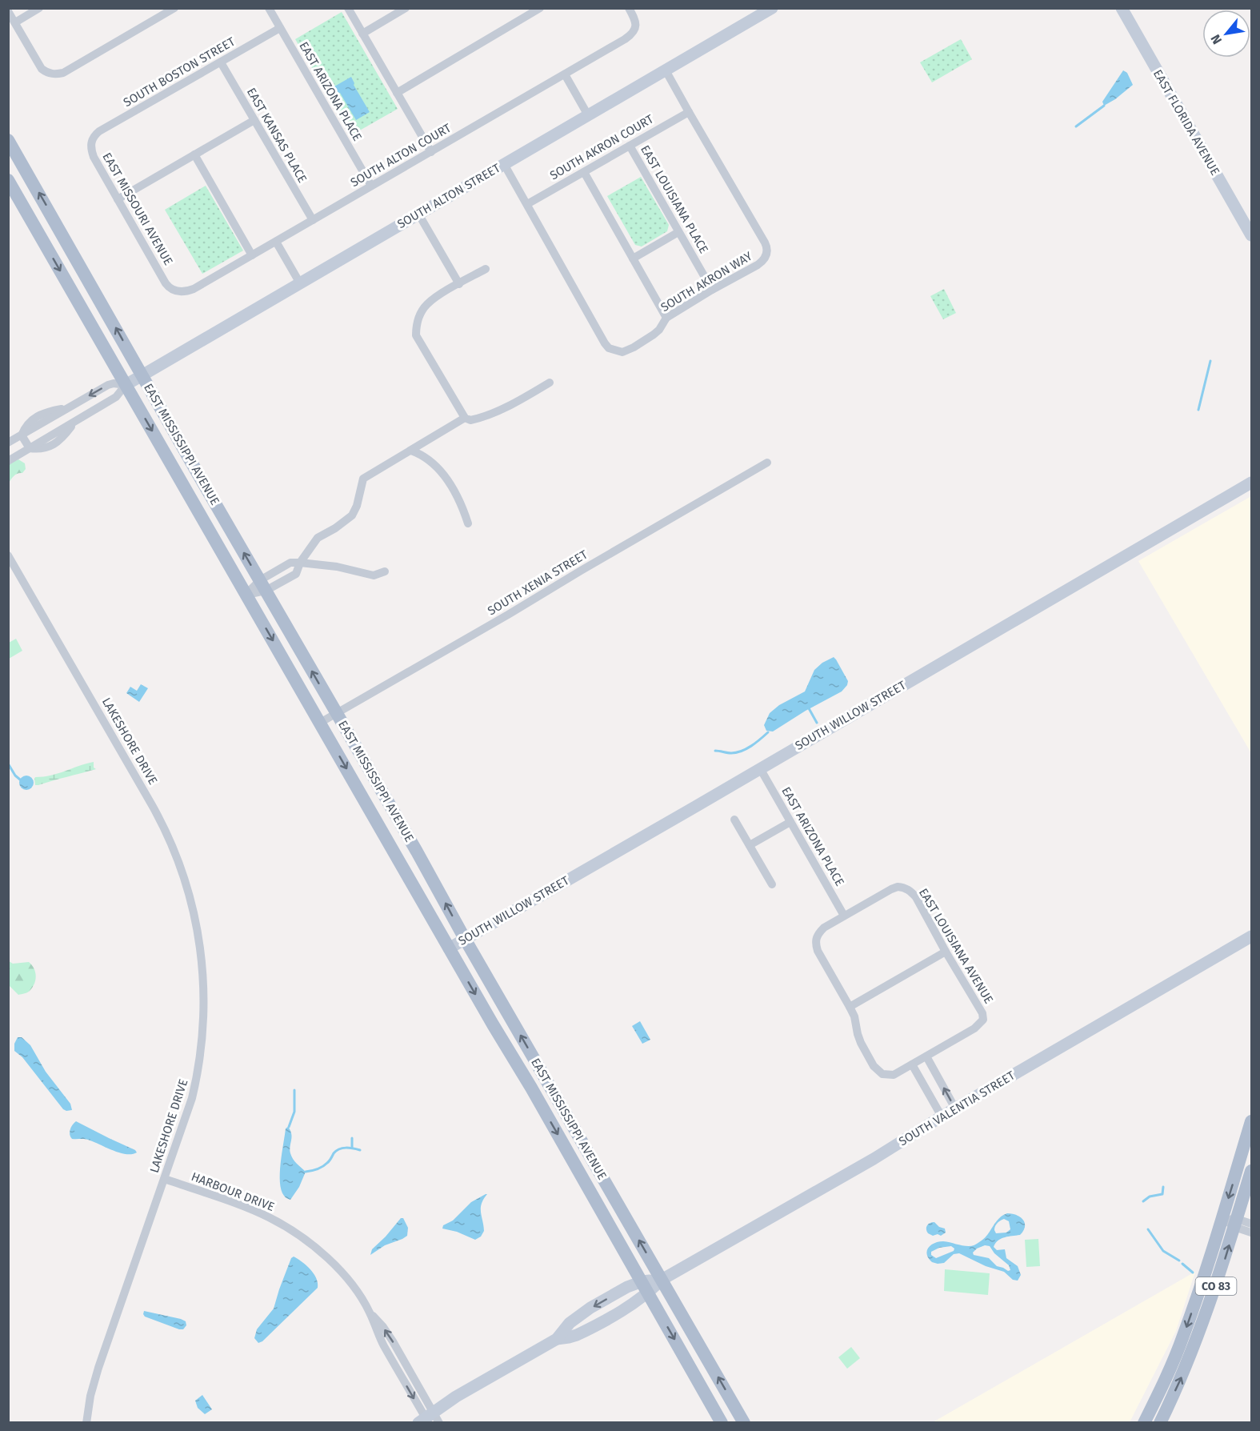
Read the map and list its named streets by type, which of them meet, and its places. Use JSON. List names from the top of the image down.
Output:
{
  "streets": {
    "main road": ["EAST MISSISSIPPI AVENUE", "CO 83"],
    "street": [
      "SOUTH BOSTON STREET",
      "EAST ARIZONA PLACE",
      "EAST FLORIDA AVENUE",
      "EAST KANSAS PLACE",
      "SOUTH AKRON COURT",
      "SOUTH ALTON COURT",
      "SOUTH ALTON STREET",
      "EAST LOUISIANA PLACE",
      "EAST MISSOURI AVENUE",
      "SOUTH AKRON WAY",
      "SOUTH XENIA STREET",
      "SOUTH WILLOW STREET",
      "LAKESHORE DRIVE",
      "EAST LOUISIANA AVENUE",
      "SOUTH VALENTIA STREET",
      "HARBOUR DRIVE"
    ]
  },
  "crossings": [
    ["SOUTH BOSTON STREET", "EAST ARIZONA PLACE"],
    ["SOUTH BOSTON STREET", "EAST KANSAS PLACE"],
    ["SOUTH BOSTON STREET", "EAST MISSOURI AVENUE"],
    ["EAST ARIZONA PLACE", "SOUTH ALTON COURT"],
    ["EAST ARIZONA PLACE", "SOUTH WILLOW STREET"],
    ["EAST ARIZONA PLACE", "EAST LOUISIANA AVENUE"],
    ["EAST KANSAS PLACE", "SOUTH ALTON COURT"],
    ["SOUTH AKRON COURT", "EAST LOUISIANA PLACE"],
    ["SOUTH AKRON COURT", "SOUTH AKRON WAY"],
    ["SOUTH ALTON COURT", "EAST MISSOURI AVENUE"],
    ["SOUTH ALTON STREET", "SOUTH AKRON WAY"],
    ["SOUTH ALTON STREET", "EAST MISSISSIPPI AVENUE"],
    ["EAST LOUISIANA PLACE", "SOUTH AKRON WAY"],
    ["EAST MISSISSIPPI AVENUE", "SOUTH XENIA STREET"],
    ["EAST MISSISSIPPI AVENUE", "SOUTH WILLOW STREET"],
    ["EAST MISSISSIPPI AVENUE", "SOUTH VALENTIA STREET"],
    ["LAKESHORE DRIVE", "HARBOUR DRIVE"],
    ["SOUTH VALENTIA STREET", "HARBOUR DRIVE"]
  ],
  "north": "bottom left"
}
